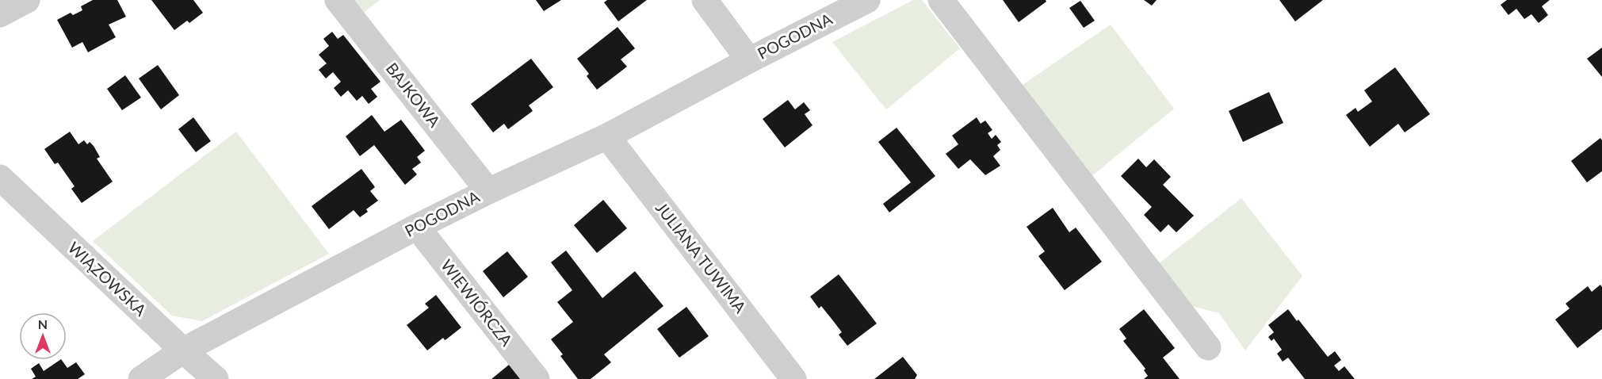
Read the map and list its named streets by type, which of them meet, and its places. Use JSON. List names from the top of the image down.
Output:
{
  "streets": {
    "street": [
      "POGODNA",
      "BAJKOWA",
      "JULIANA TUWIMA",
      "WIĄZOWSKA",
      "WIEWIÓRCZA"
    ]
  },
  "crossings": [
    ["POGODNA", "BAJKOWA"],
    ["POGODNA", "JULIANA TUWIMA"],
    ["POGODNA", "WIĄZOWSKA"],
    ["POGODNA", "WIEWIÓRCZA"]
  ],
  "north": "top"
}
